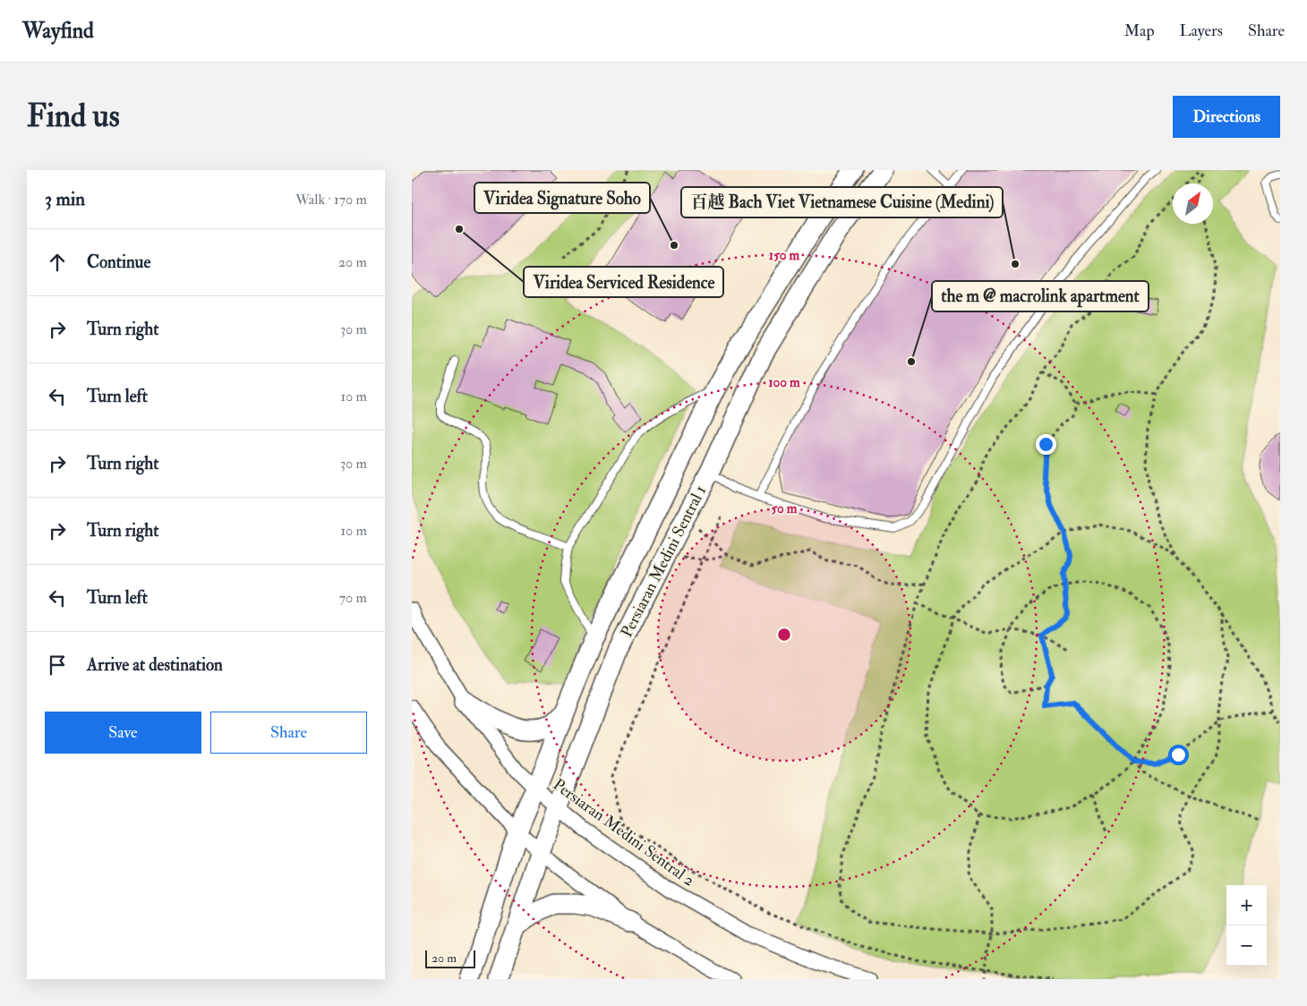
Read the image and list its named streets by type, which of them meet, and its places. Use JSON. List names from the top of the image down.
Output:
{
  "streets": {
    "street": ["Persiaran Medini Sentral 1", "Persiaran Medini Sentral 2"]
  },
  "crossings": [
    ["Persiaran Medini Sentral 1", "Persiaran Medini Sentral 2"]
  ],
  "places": [
    "Viridea Serviced Residence",
    "Viridea Signature Soho",
    "百越 Bach Viet Vietnamese Cuisine (Medini)",
    "the m @ macrolink apartment"
  ],
  "scale_bar": "20 m",
  "north": "top right",
  "page": {
    "header": "Wayfind",
    "nav": ["Map", "Layers", "Share"],
    "buttons": [
      "Directions",
      ["Save", "Share"]
    ],
    "title": "Find us",
    "heading": ["3 min", "Walk · 170 m"],
    "list": [
      ["Continue", "20 m"],
      ["Turn right", "30 m"],
      ["Turn left", "10 m"],
      ["Turn right", "30 m"],
      ["Turn right", "10 m"],
      ["Turn left", "70 m"],
      "Arrive at destination"
    ],
    "map_buttons": ["+", "−"],
    "scale": "20 m"
  },
  "rings": ["150 m", "100 m", "50 m"]
}
